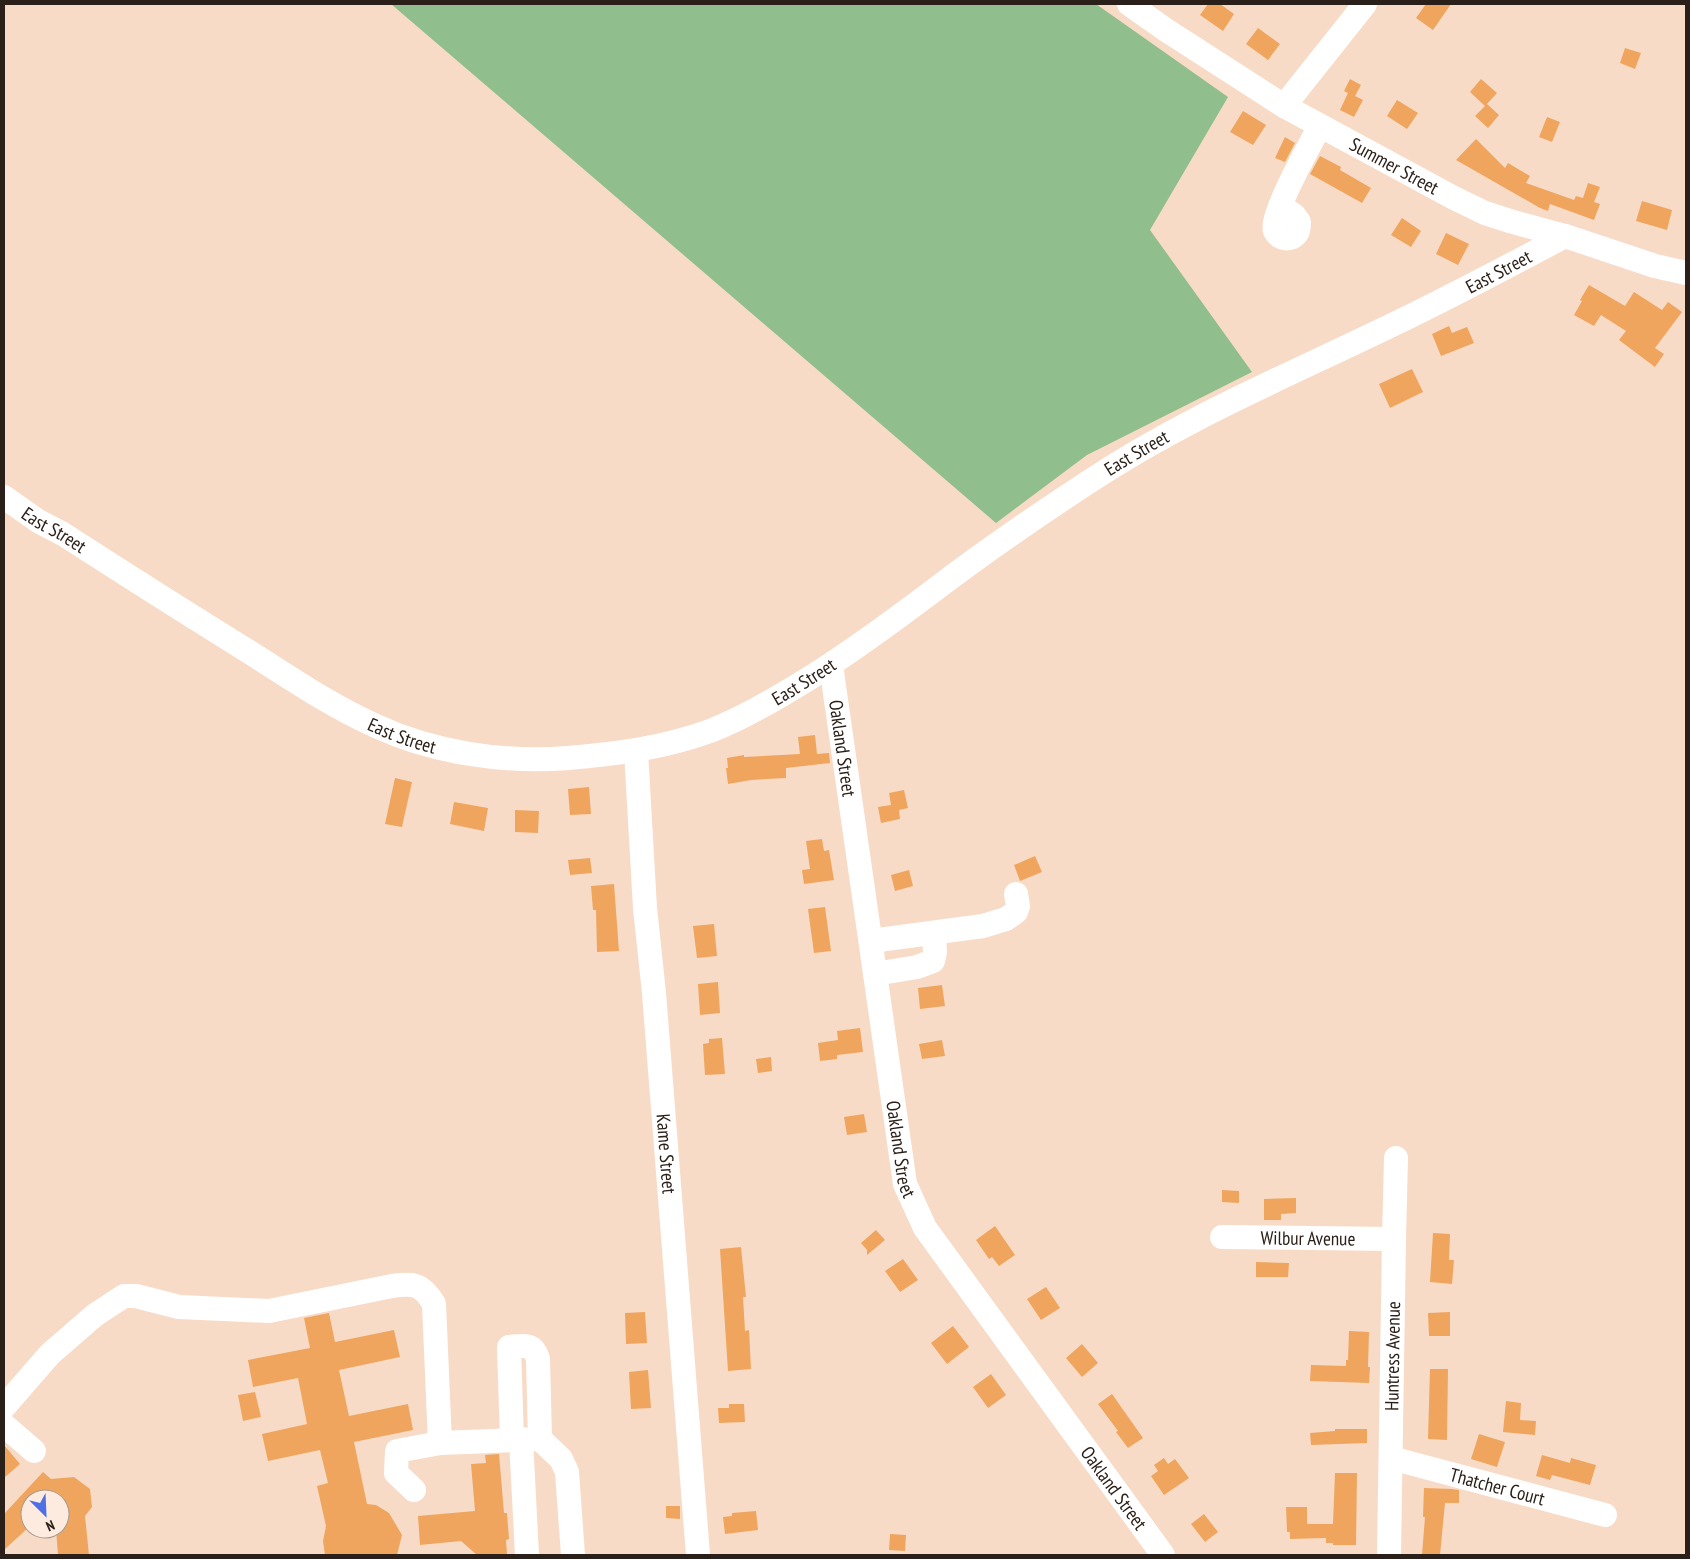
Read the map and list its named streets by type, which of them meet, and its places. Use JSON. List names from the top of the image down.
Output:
{
  "streets": {
    "street": [
      "Summer Street",
      "East Street",
      "Oakland Street",
      "Kame Street",
      "Wilbur Avenue",
      "Huntress Avenue",
      "Thatcher Court"
    ]
  },
  "crossings": [
    ["Summer Street", "East Street"],
    ["East Street", "Oakland Street"],
    ["East Street", "Kame Street"],
    ["Wilbur Avenue", "Huntress Avenue"],
    ["Huntress Avenue", "Thatcher Court"]
  ],
  "north": "bottom right"
}
